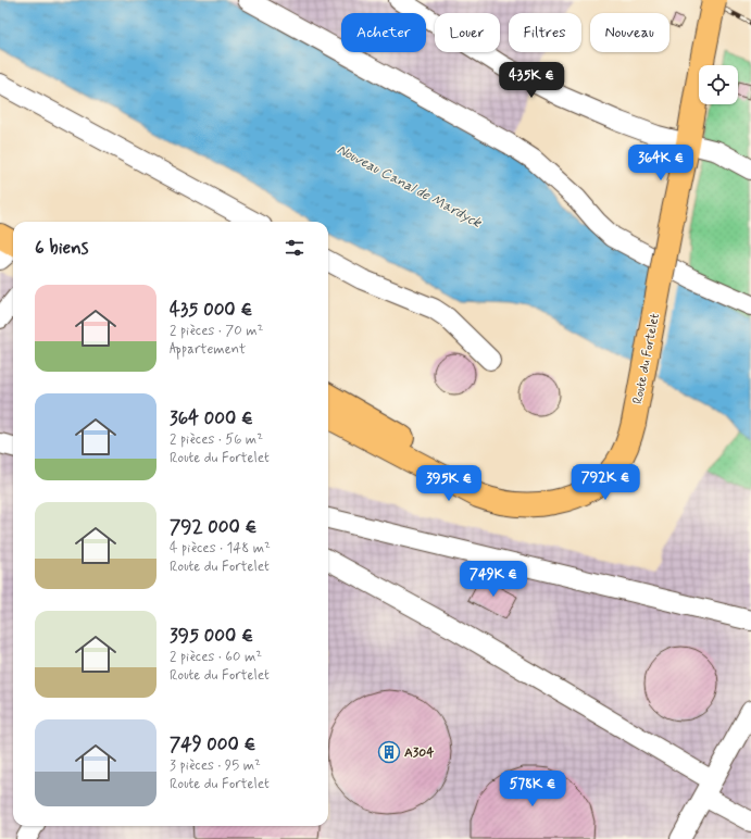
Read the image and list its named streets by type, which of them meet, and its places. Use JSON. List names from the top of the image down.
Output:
{
  "streets": {
    "main road": ["Route du Fortelet"]
  },
  "water": ["Nouveau Canal de Mardyck"],
  "places": {
    "building": ["A304"]
  },
  "page": {
    "chip": [
      "Acheter",
      "Louer",
      "Filtres",
      "Nouveau"
    ],
    "price": [
      "435K €",
      "364K €",
      "792K €",
      "395K €",
      "749K €",
      "578K €"
    ],
    "heading": "6 biens",
    "list": [
      {
        "name": "435 000 €",
        "note": "2 pièces · 70 m² · Appartement"
      },
      {
        "name": "364 000 €",
        "note": "2 pièces · 56 m² · Route du Fortelet"
      },
      {
        "name": "792 000 €",
        "note": "4 pièces · 148 m² · Route du Fortelet"
      },
      {
        "name": "395 000 €",
        "note": "2 pièces · 60 m² · Route du Fortelet"
      },
      {
        "name": "749 000 €",
        "note": "3 pièces · 95 m² · Route du Fortelet"
      }
    ]
  }
}
